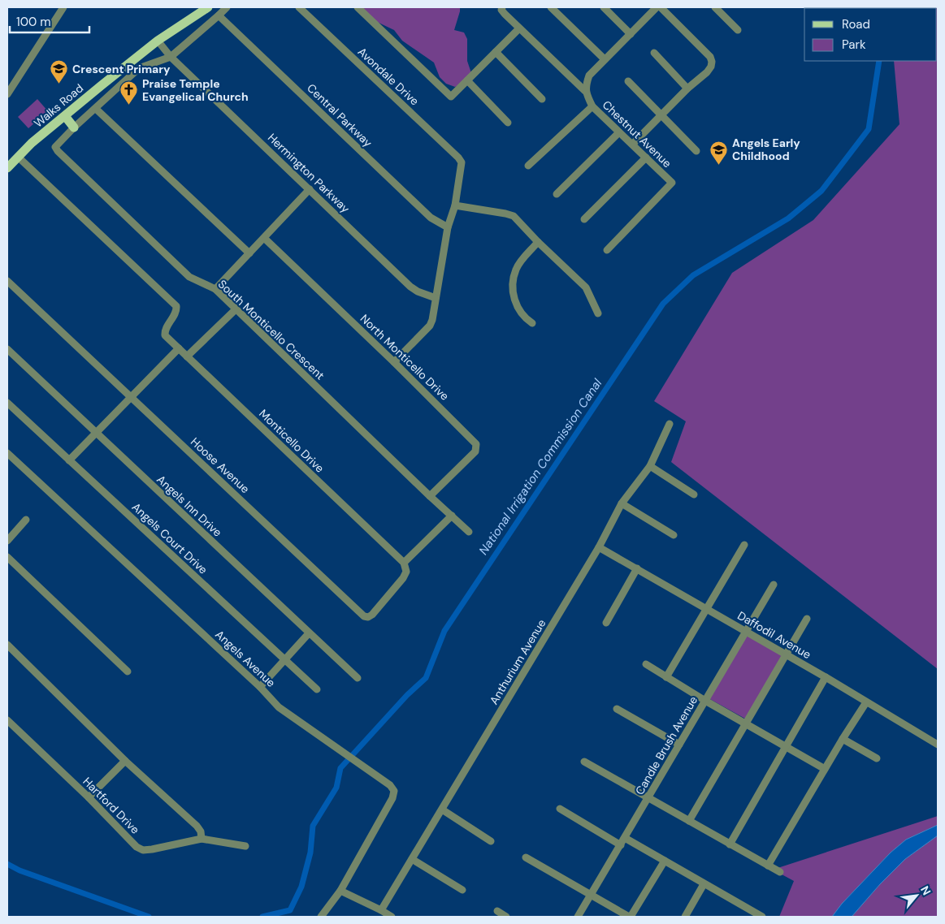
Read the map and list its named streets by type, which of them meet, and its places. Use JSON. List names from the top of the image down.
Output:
{
  "streets": {
    "main road": ["Walks Road"],
    "street": [
      "Avondale Drive",
      "Central Parkway",
      "Chestnut Avenue",
      "Hermington Parkway",
      "South Monticello Crescent",
      "North Monticello Drive",
      "Monticello Drive",
      "Hoose Avenue",
      "Angels Inn Drive",
      "Angels Court Drive",
      "Daffodil Avenue",
      "Angels Avenue",
      "Anthurium Avenue",
      "Candle Brush Avenue",
      "Hartford Drive"
    ]
  },
  "crossings": [
    ["Walks Road", "Hermington Parkway"],
    ["Walks Road", "Monticello Drive"],
    ["South Monticello Crescent", "North Monticello Drive"],
    ["Monticello Drive", "Hoose Avenue"],
    ["Daffodil Avenue", "Anthurium Avenue"],
    ["Daffodil Avenue", "Candle Brush Avenue"]
  ],
  "water": ["National Irrigation Commission Canal"],
  "places": {
    "school or university": ["Crescent Primary", "Angels Early Childhood"],
    "church": ["Praise Temple Evangelical Church"]
  },
  "legend": ["Road", "Park"],
  "scale_bar": "100 m",
  "north": "top right"
}
